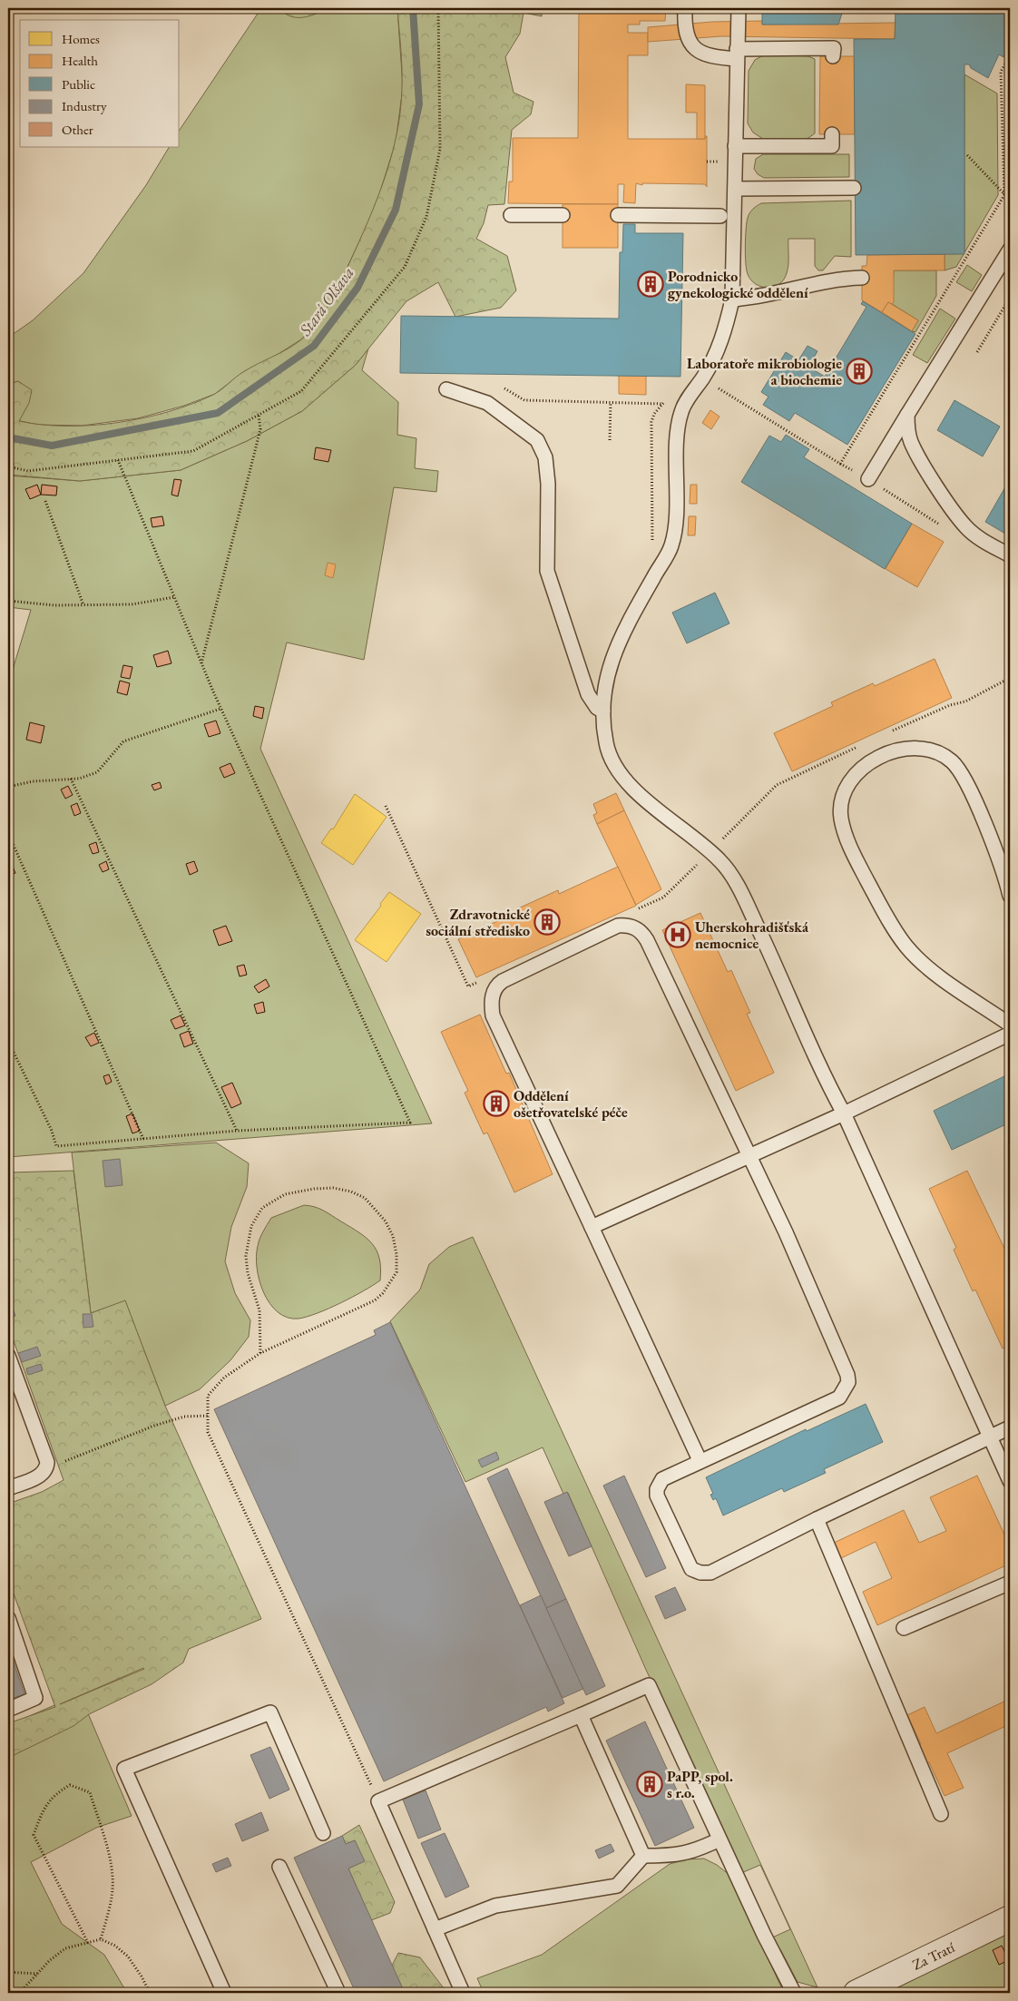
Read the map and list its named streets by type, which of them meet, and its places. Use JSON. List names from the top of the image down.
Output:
{
  "streets": {
    "street": ["Za Tratí"]
  },
  "water": ["Stará Olšava"],
  "places": {
    "building": [
      "Porodnicko gynekologické oddělení",
      "Laboratoře mikrobiologie a biochemie",
      "Zdravotnické sociální středisko",
      "Oddělení ošetřovatelské péče",
      "PaPP, spol. s r.o."
    ],
    "hospital": ["Uherskohradišťská nemocnice"]
  },
  "legend": [
    "Homes",
    "Health",
    "Public",
    "Industry",
    "Other"
  ]
}
